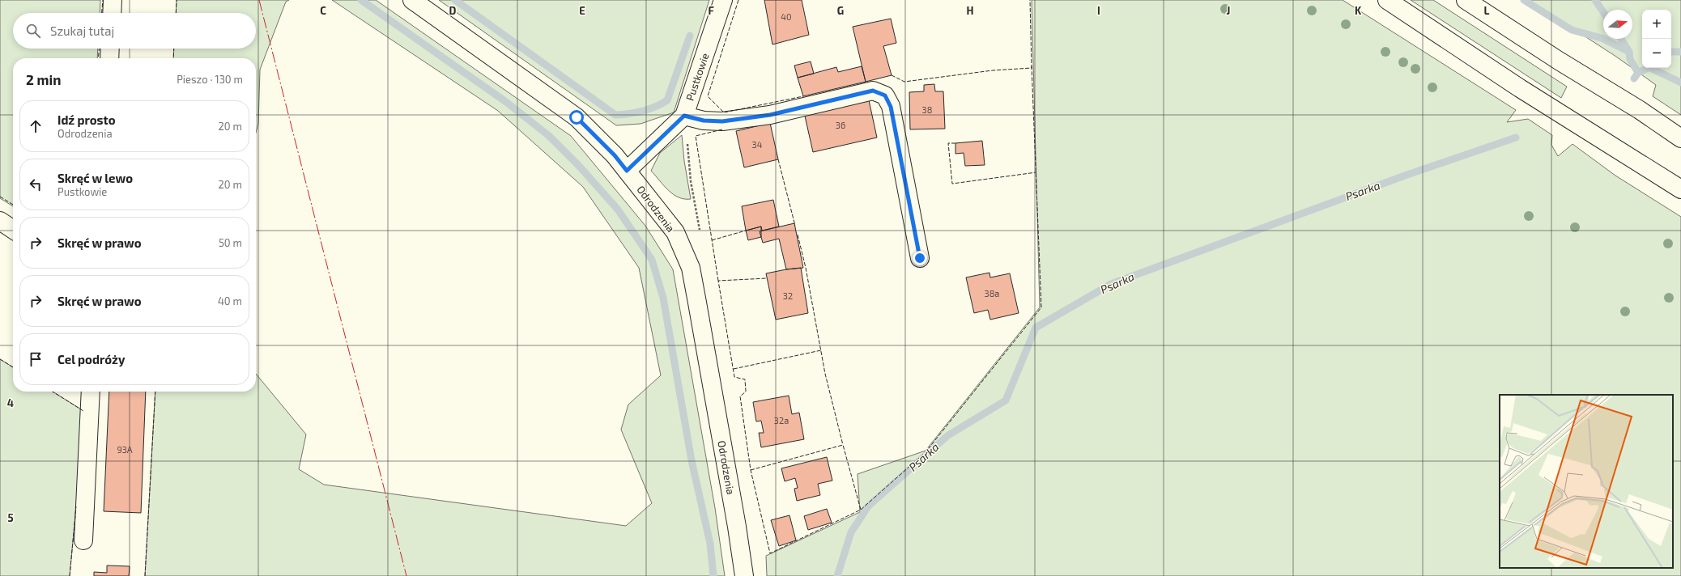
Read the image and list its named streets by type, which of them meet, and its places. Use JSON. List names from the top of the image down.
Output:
{
  "streets": {
    "street": ["Pustkowie", "Odrodzenia"]
  },
  "crossings": [
    ["Pustkowie", "Odrodzenia"]
  ],
  "water": ["Psarka"],
  "house_numbers": [
    "40",
    "38",
    "36",
    "34",
    "38a",
    "32",
    "32a",
    "93A"
  ],
  "north": "right",
  "page": {
    "map_buttons": ["+", "−"],
    "search": "Szukaj tutaj",
    "heading": ["2 min", "Pieszo · 130 m"],
    "list": [
      ["Idź prosto", "Odrodzenia", "20 m"],
      ["Skręć w lewo", "Pustkowie", "20 m"],
      ["Skręć w prawo", "50 m"],
      ["Skręć w prawo", "40 m"],
      "Cel podróży"
    ]
  },
  "grid": {
    "columns": [
      "C",
      "D",
      "E",
      "F",
      "G",
      "H",
      "I",
      "J",
      "K",
      "L"
    ],
    "rows": ["4", "5"]
  }
}
